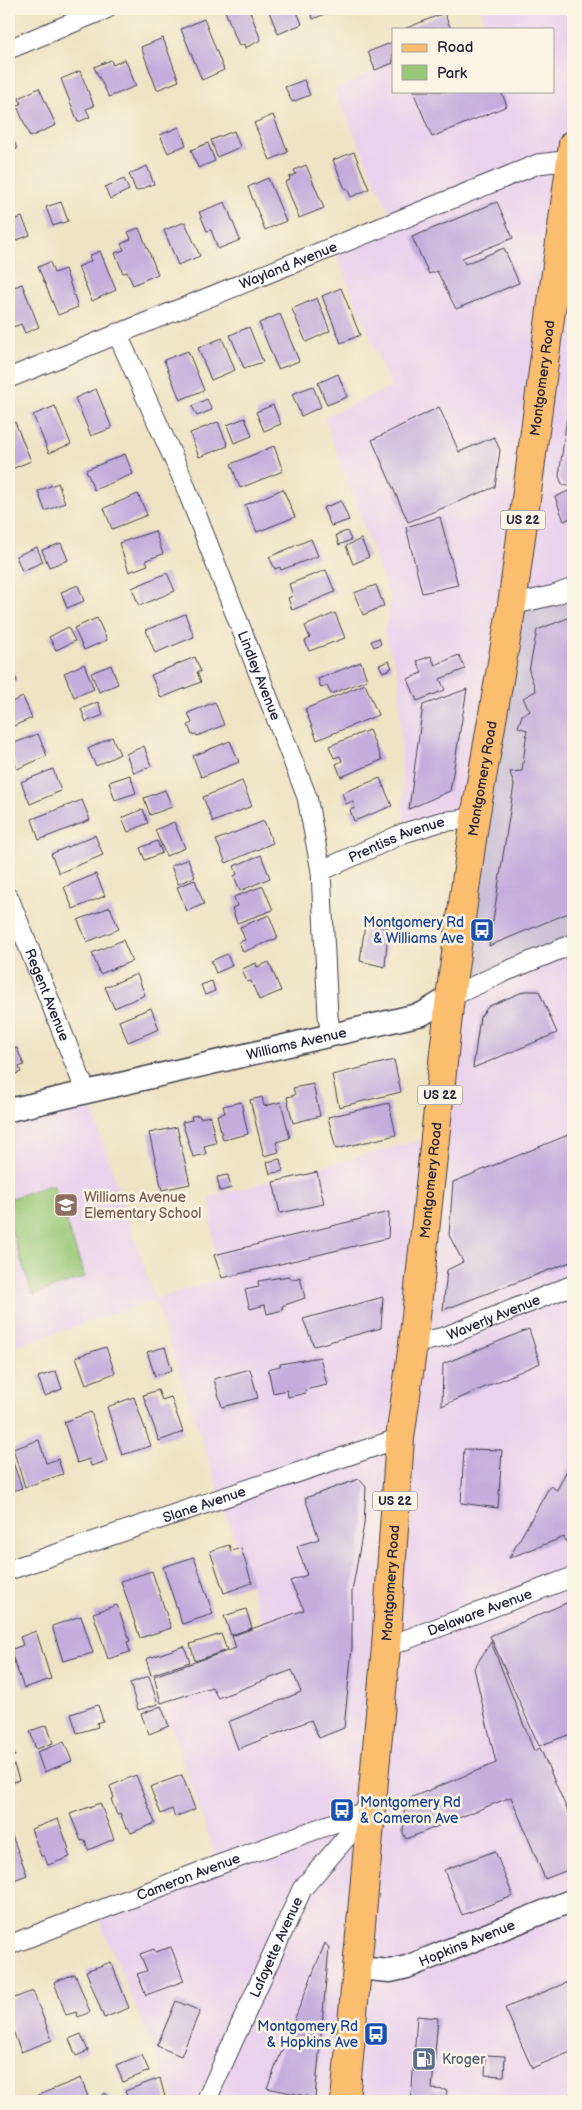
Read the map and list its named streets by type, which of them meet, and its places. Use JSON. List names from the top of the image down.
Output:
{
  "streets": {
    "main road": ["Montgomery Road", "US 22"],
    "street": [
      "Wayland Avenue",
      "Lindley Avenue",
      "Prentiss Avenue",
      "Regent Avenue",
      "Williams Avenue",
      "Waverly Avenue",
      "Slane Avenue",
      "Delaware Avenue",
      "Cameron Avenue",
      "Hopkins Avenue",
      "Lafayette Avenue"
    ]
  },
  "crossings": [
    ["Wayland Avenue", "Montgomery Road"],
    ["Wayland Avenue", "Lindley Avenue"],
    ["Montgomery Road", "Prentiss Avenue"],
    ["Montgomery Road", "Williams Avenue"],
    ["Montgomery Road", "Waverly Avenue"],
    ["Montgomery Road", "Slane Avenue"],
    ["Montgomery Road", "Delaware Avenue"],
    ["Montgomery Road", "Cameron Avenue"],
    ["Montgomery Road", "Hopkins Avenue"],
    ["Montgomery Road", "Lafayette Avenue"],
    ["Lindley Avenue", "Prentiss Avenue"],
    ["Lindley Avenue", "Williams Avenue"],
    ["Regent Avenue", "Williams Avenue"],
    ["Cameron Avenue", "Lafayette Avenue"]
  ],
  "places": {
    "bus stop": ["Montgomery Rd & Williams Ave", "Montgomery Rd & Cameron Ave", "Montgomery Rd & Hopkins Ave"],
    "school or university": ["Williams Avenue Elementary School"],
    "fuel station": ["Kroger"]
  },
  "legend": ["Road", "Park"]
}
